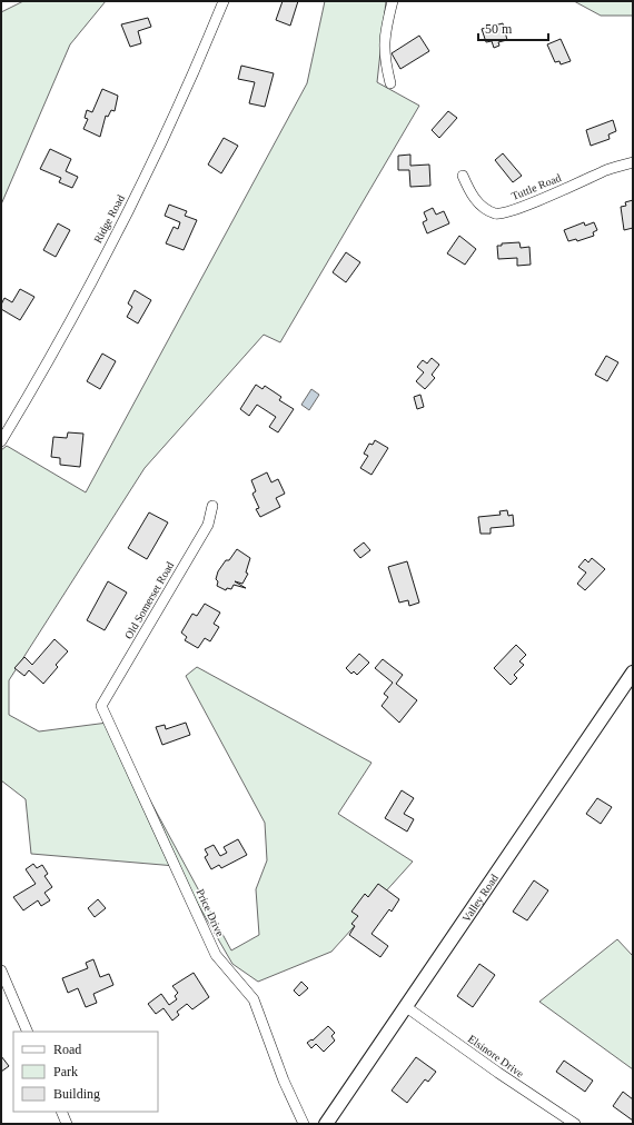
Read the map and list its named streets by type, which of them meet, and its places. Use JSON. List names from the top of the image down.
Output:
{
  "streets": {
    "main road": ["Valley Road"],
    "street": [
      "Tuttle Road",
      "Ridge Road",
      "Old Somerset Road",
      "Price Drive",
      "Elsinore Drive"
    ]
  },
  "crossings": [
    ["Old Somerset Road", "Price Drive"],
    ["Valley Road", "Elsinore Drive"]
  ],
  "legend": ["Road", "Park", "Building"],
  "scale_bar": "50 m"
}
